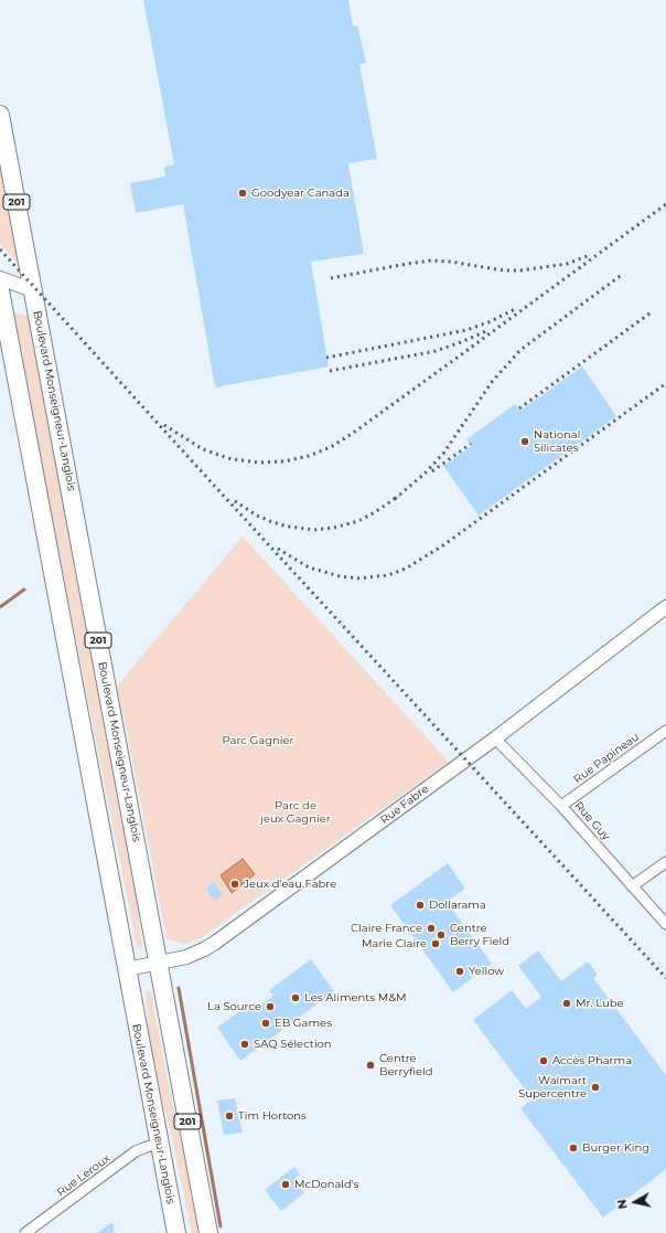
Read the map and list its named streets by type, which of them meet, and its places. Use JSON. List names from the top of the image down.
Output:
{
  "streets": {
    "highway": ["201", "Boulevard Monseigneur-Langlois"],
    "street": [
      "Rue Papineau",
      "Rue Fabre",
      "Rue Guy",
      "Rue Leroux"
    ]
  },
  "crossings": [
    ["Boulevard Monseigneur-Langlois", "Rue Fabre"],
    ["Boulevard Monseigneur-Langlois", "Rue Leroux"],
    ["Rue Papineau", "Rue Guy"],
    ["Rue Fabre", "Rue Guy"]
  ],
  "parks": ["Parc Gagnier", "Parc de jeux Gagnier"],
  "places": [
    "Goodyear Canada",
    "National Silicates",
    "Jeux d'eau Fabre",
    "Dollarama",
    "Claire France",
    "Centre Berry Field",
    "Marie Claire",
    "Yellow",
    "Les Aliments M&M",
    "Mr. Lube",
    "La Source",
    "EB Games",
    "SAQ Sélection",
    "Accès Pharma",
    "Centre Berryfield",
    "Walmart Supercentre",
    "Tim Hortons",
    "Burger King",
    "McDonald's"
  ],
  "north": "left"
}
